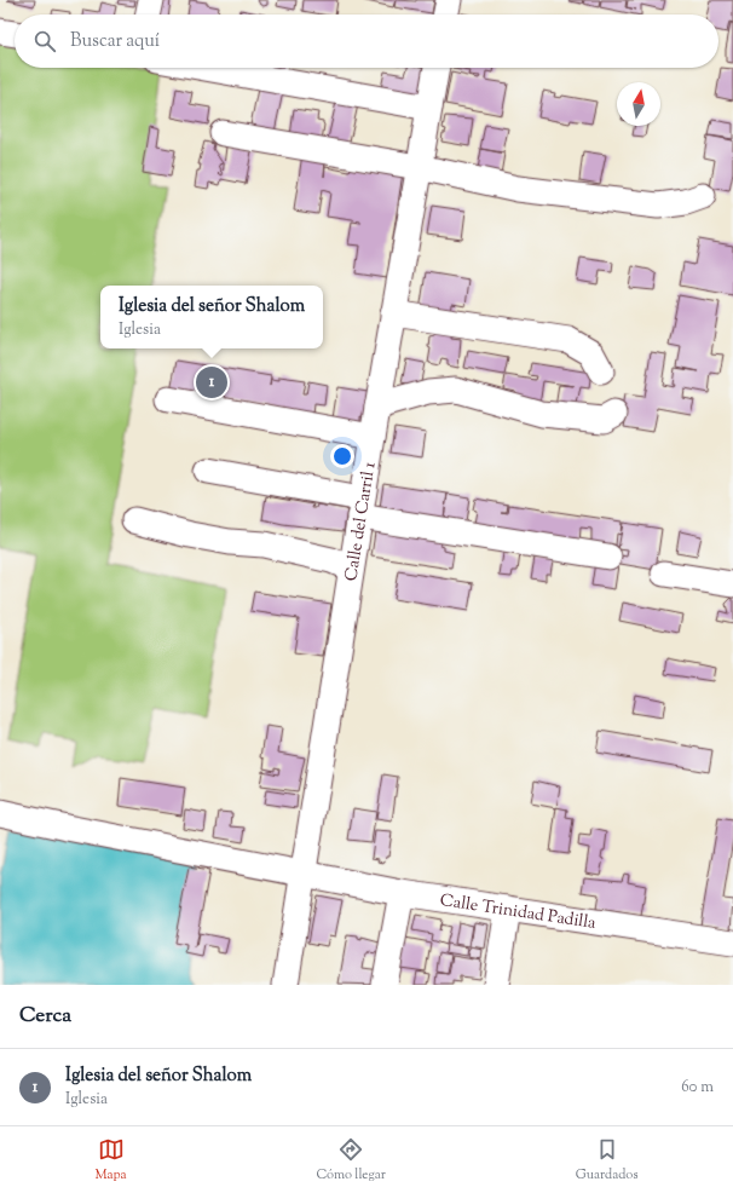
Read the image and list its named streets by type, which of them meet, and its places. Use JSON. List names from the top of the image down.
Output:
{
  "streets": {
    "street": ["Calle del Carril 1", "Calle Trinidad Padilla"]
  },
  "crossings": [
    ["Calle del Carril 1", "Calle Trinidad Padilla"]
  ],
  "north": "top",
  "page": {
    "search": "Buscar aquí",
    "popup": ["Iglesia del señor Shalom", "Iglesia"],
    "pins": "1",
    "heading": "Cerca",
    "list": [
      {
        "mark": "1",
        "name": "Iglesia del señor Shalom",
        "note": "Iglesia",
        "value": "60 m"
      }
    ],
    "nav": ["Mapa", "Cómo llegar", "Guardados"]
  }
}
